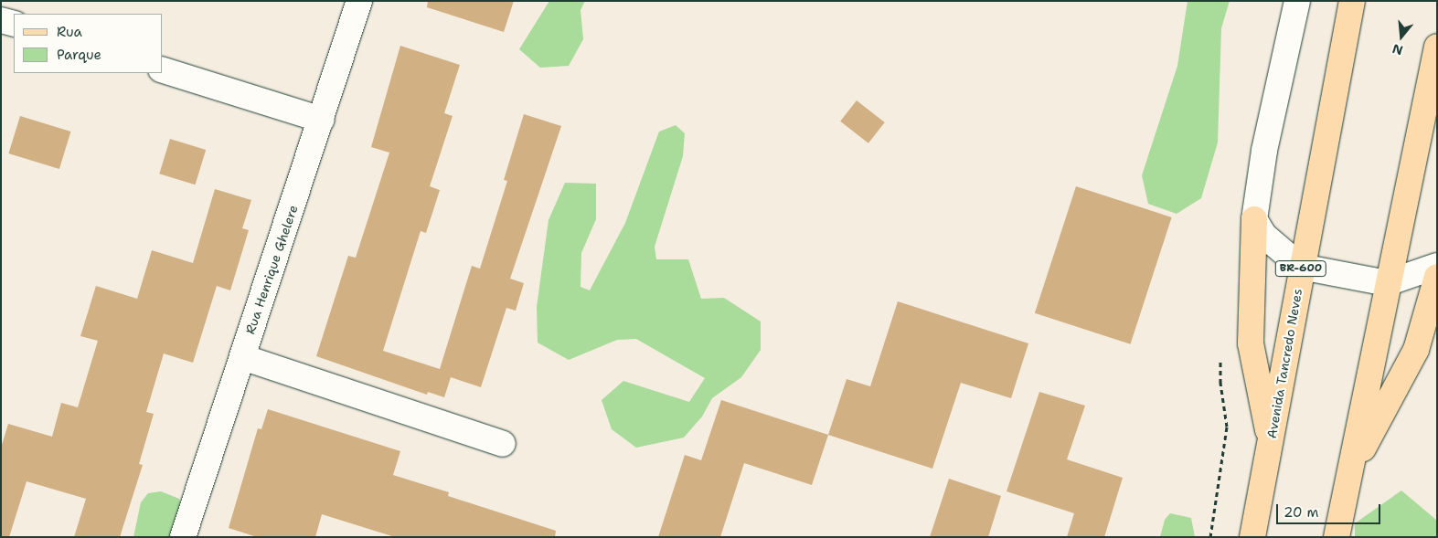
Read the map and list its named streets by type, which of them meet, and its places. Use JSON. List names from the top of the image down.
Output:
{
  "streets": {
    "main road": ["BR-600", "Avenida Tancredo Neves"],
    "street": ["Rua Henrique Ghelere"]
  },
  "legend": ["Rua", "Parque"],
  "scale_bar": "20 m",
  "north": "bottom"
}
